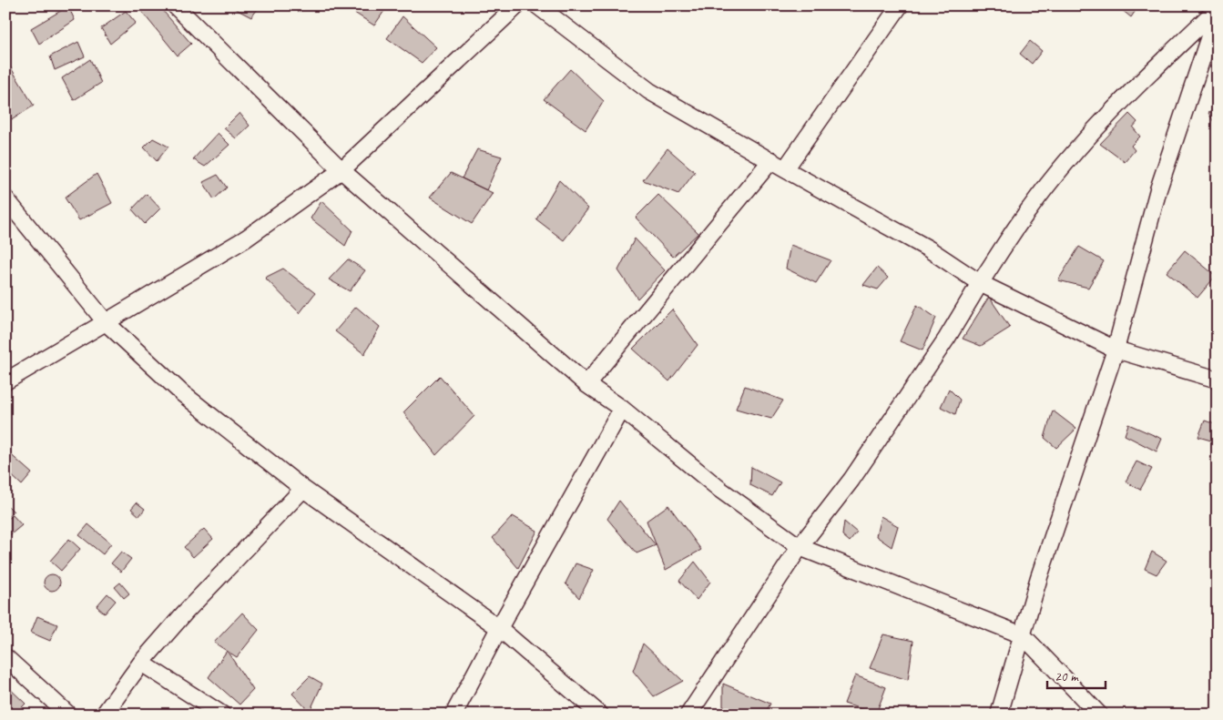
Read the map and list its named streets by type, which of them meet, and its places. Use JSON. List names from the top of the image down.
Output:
{
  "scale_bar": "20 m"
}
